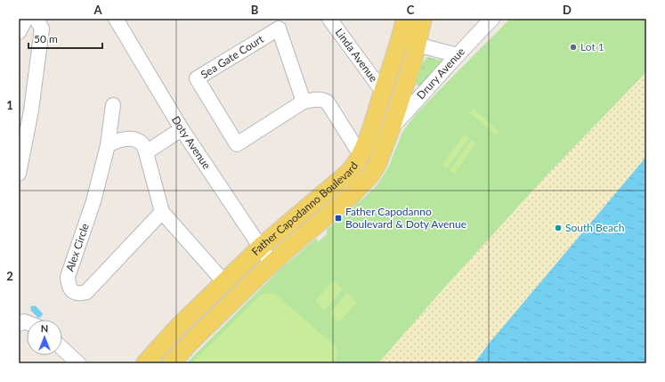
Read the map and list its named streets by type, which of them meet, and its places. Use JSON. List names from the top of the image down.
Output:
{
  "streets": {
    "main road": ["Father Capodanno Boulevard"],
    "street": [
      "Linda Avenue",
      "Sea Gate Court",
      "Drury Avenue",
      "Doty Avenue",
      "Alex Circle"
    ]
  },
  "crossings": [
    ["Linda Avenue", "Father Capodanno Boulevard"],
    ["Sea Gate Court", "Father Capodanno Boulevard"],
    ["Drury Avenue", "Father Capodanno Boulevard"],
    ["Doty Avenue", "Father Capodanno Boulevard"]
  ],
  "places": {
    "other": ["Lot 1", "South Beach"],
    "transit": ["Father Capodanno Boulevard & Doty Avenue"]
  },
  "scale_bar": "50 m",
  "north": "top",
  "grid": {
    "columns": [
      "A",
      "B",
      "C",
      "D"
    ],
    "rows": ["1", "2"]
  }
}
